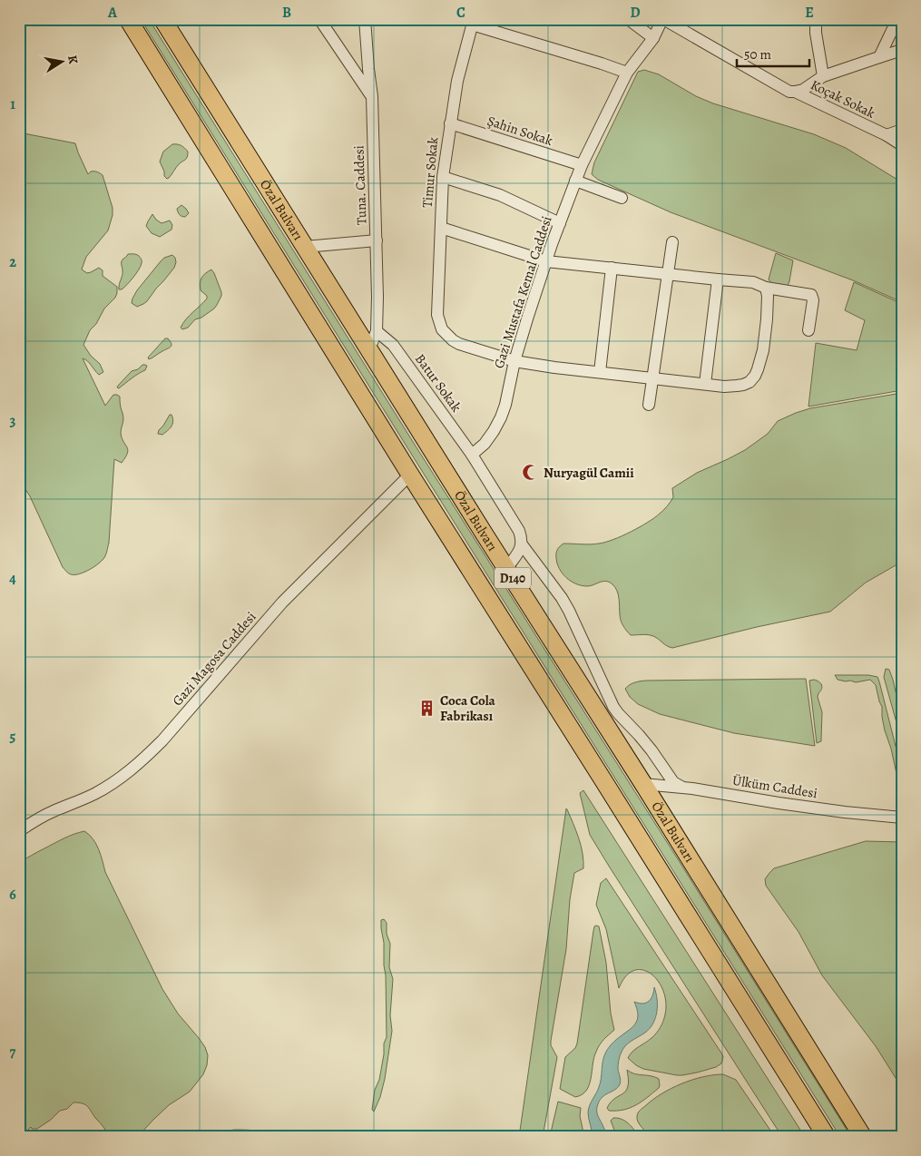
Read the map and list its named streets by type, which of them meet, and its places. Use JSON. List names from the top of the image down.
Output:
{
  "streets": {
    "highway": ["Özal Bulvarı", "D140"],
    "street": [
      "Koçak Sokak",
      "Şahin Sokak",
      "Timur Sokak",
      "Tuna. Caddesi",
      "Gazi Mustafa Kemal Caddesi",
      "Batur Sokak",
      "Gazi Magosa Caddesi",
      "Ülküm Caddesi"
    ]
  },
  "crossings": [
    ["Koçak Sokak", "Gazi Mustafa Kemal Caddesi"],
    ["Şahin Sokak", "Timur Sokak"],
    ["Şahin Sokak", "Gazi Mustafa Kemal Caddesi"],
    ["Timur Sokak", "Gazi Mustafa Kemal Caddesi"],
    ["Tuna. Caddesi", "Özal Bulvarı"],
    ["Tuna. Caddesi", "Batur Sokak"],
    ["Özal Bulvarı", "Ülküm Caddesi"],
    ["Gazi Mustafa Kemal Caddesi", "Batur Sokak"],
    ["D140", "Gazi Magosa Caddesi"]
  ],
  "places": {
    "mosque": ["Nuryagül Camii"],
    "building": ["Coca Cola Fabrikası"]
  },
  "scale_bar": "50 m",
  "north": "right",
  "grid": {
    "columns": [
      "A",
      "B",
      "C",
      "D",
      "E"
    ],
    "rows": [
      "1",
      "2",
      "3",
      "4",
      "5",
      "6",
      "7"
    ]
  }
}
